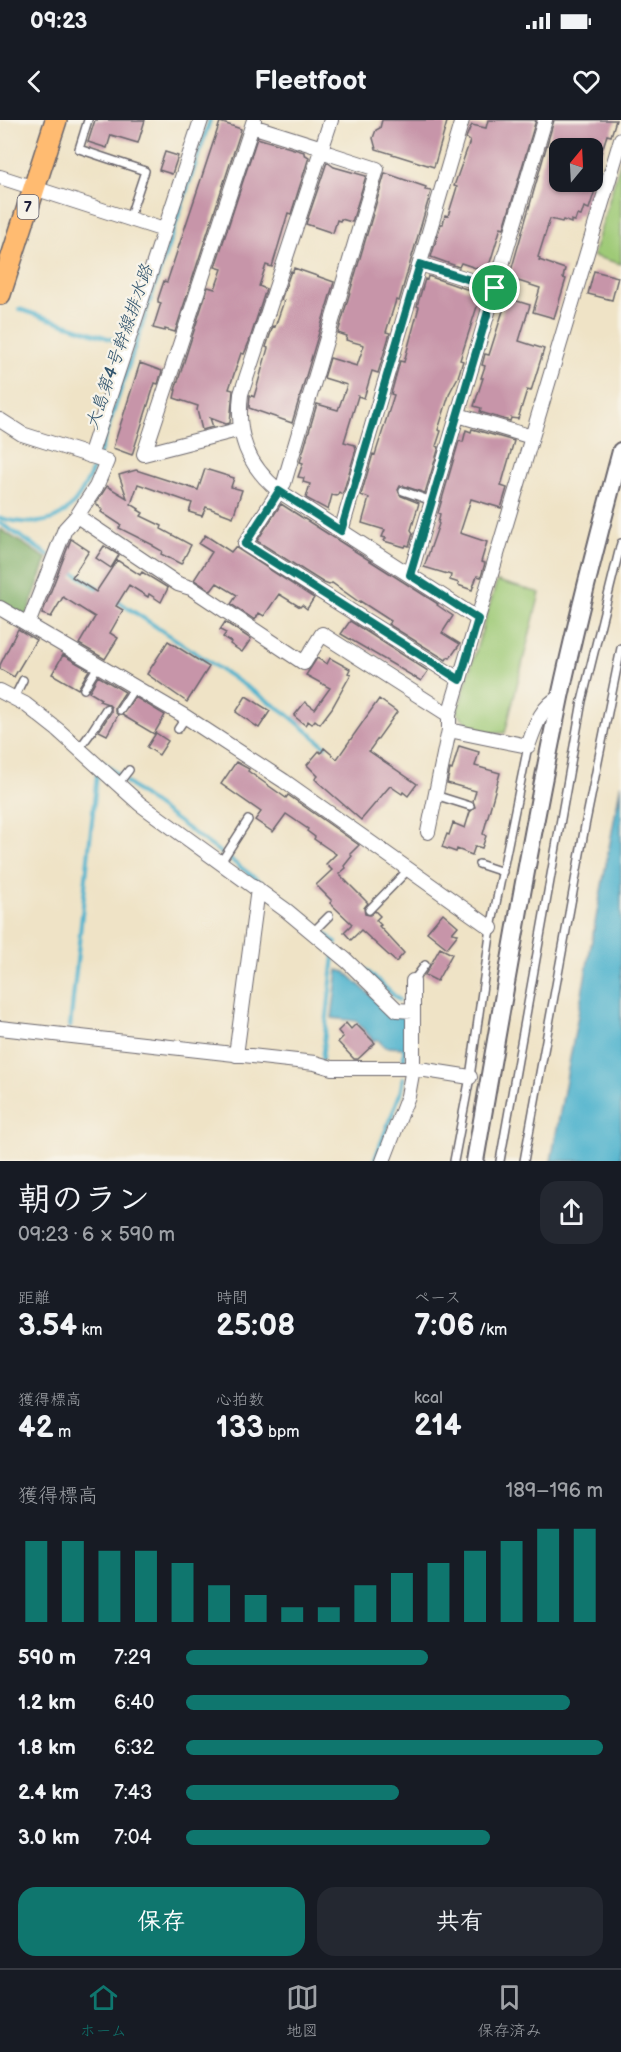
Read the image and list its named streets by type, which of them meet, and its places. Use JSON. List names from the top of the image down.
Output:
{
  "streets": {
    "main road": ["7"]
  },
  "water": ["大島第4号幹線排水路"],
  "north": "top",
  "page": {
    "status": "09:23",
    "header": "Fleetfoot",
    "heading": ["朝のラン", "09:23 · 6 × 590 m"],
    "stats": [
      ["距離", "3.54 km"],
      ["時間", "25:08"],
      ["ペース", "7:06 /km"],
      ["獲得標高", "42 m"],
      ["心拍数", "133 bpm"],
      ["kcal", "214"]
    ],
    "chart": ["獲得標高", "189–196 m"],
    "list": [
      {
        "name": "590 m",
        "note": "7:29"
      },
      {
        "name": "1.2 km",
        "note": "6:40"
      },
      {
        "name": "1.8 km",
        "note": "6:32"
      },
      {
        "name": "2.4 km",
        "note": "7:43"
      },
      {
        "name": "3.0 km",
        "note": "7:04"
      }
    ],
    "buttons": ["保存", "共有"],
    "tabs": ["ホーム", "地図", "保存済み"]
  }
}
